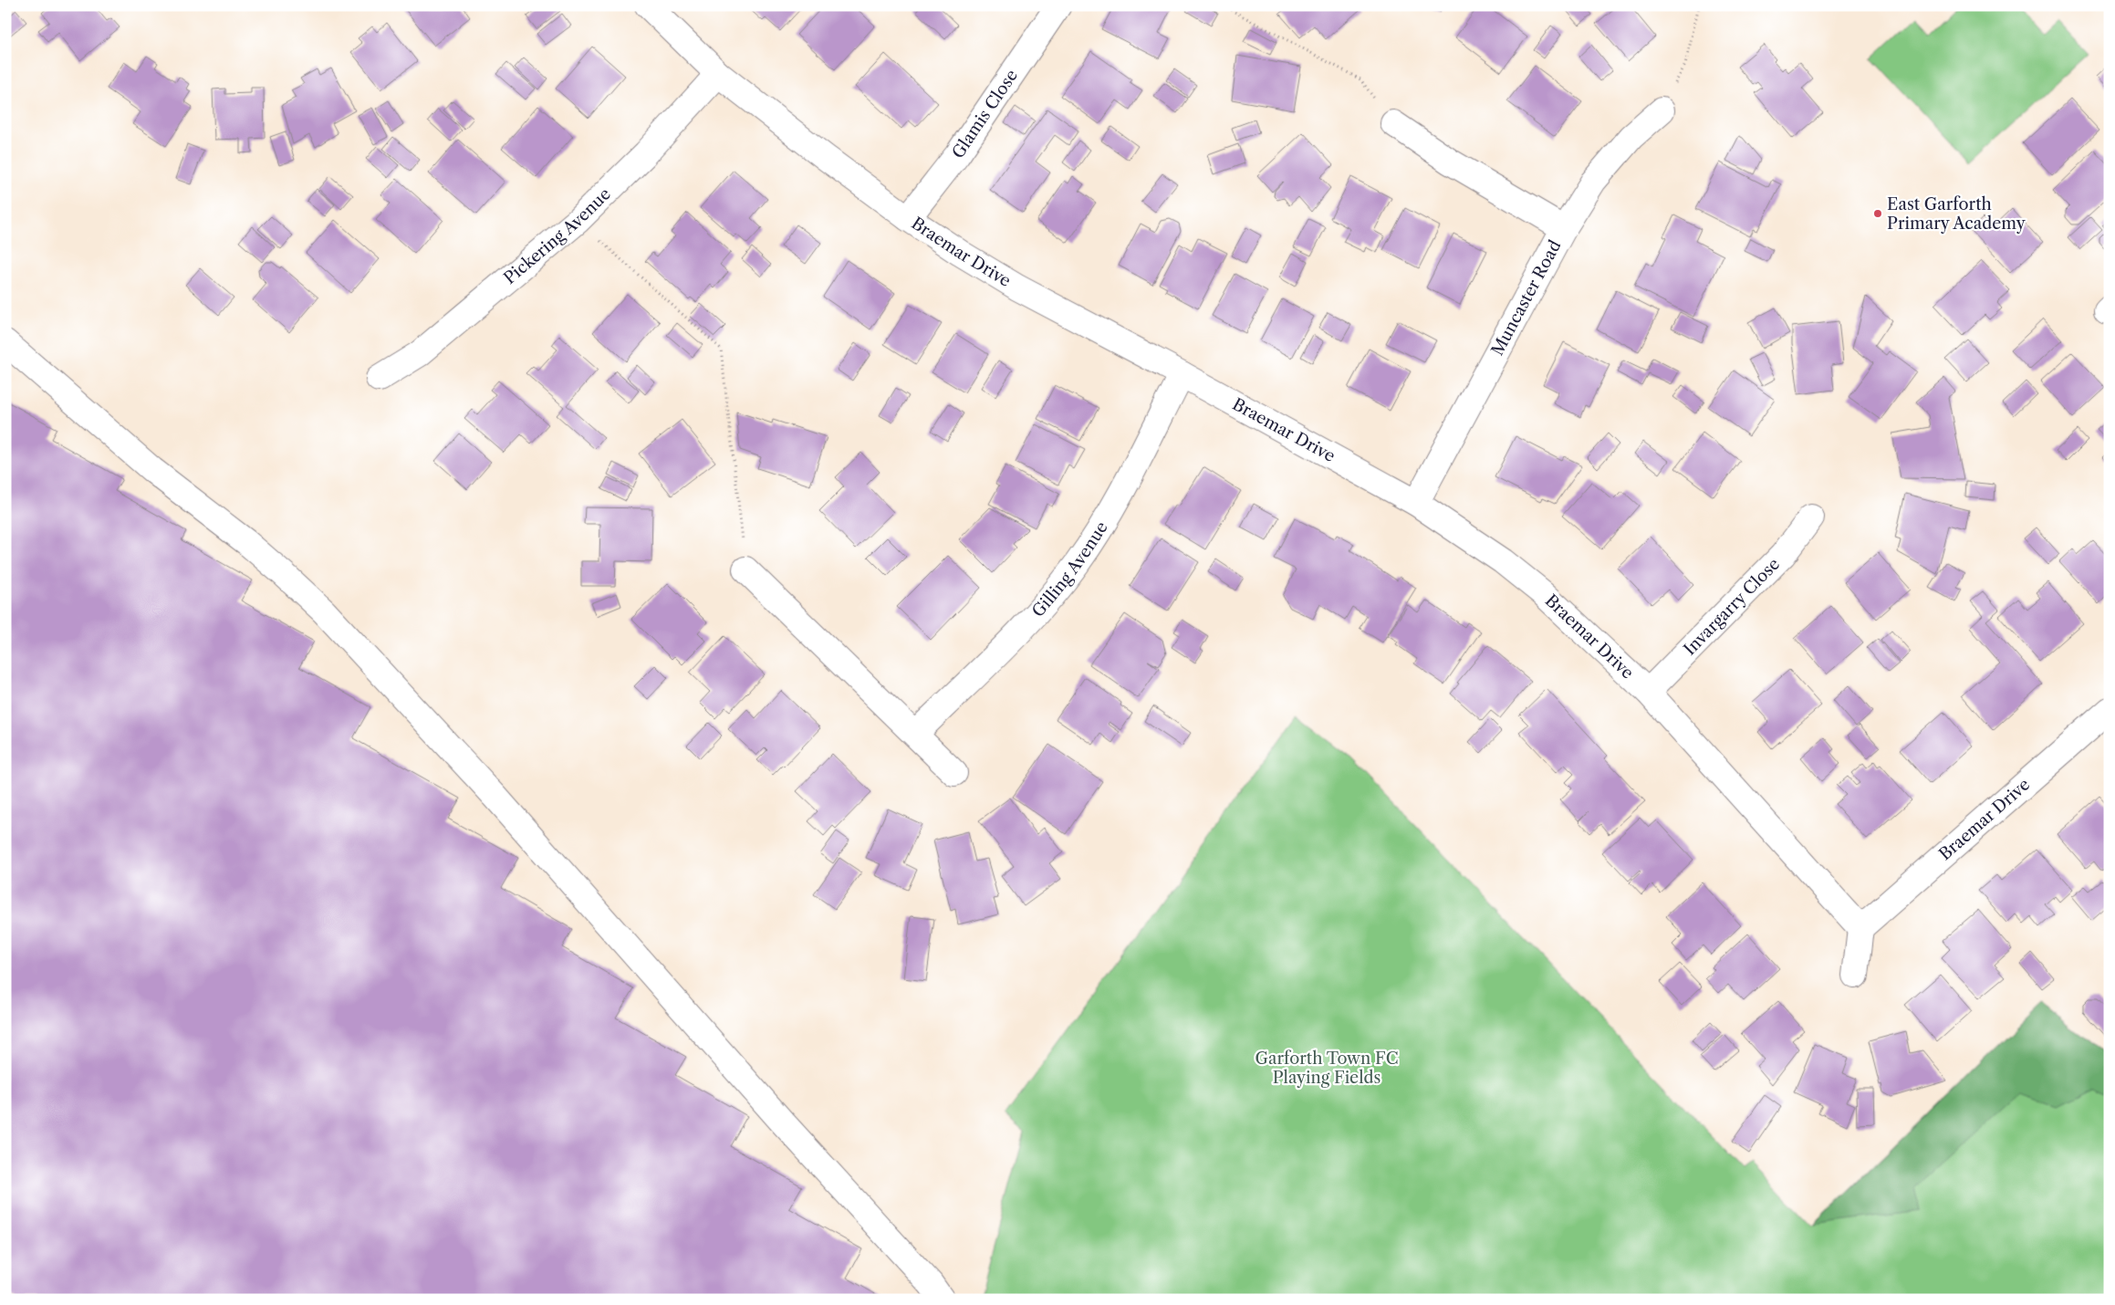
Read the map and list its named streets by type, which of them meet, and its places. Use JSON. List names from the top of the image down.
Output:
{
  "streets": {
    "street": [
      "Glamis Close",
      "Pickering Avenue",
      "Braemar Drive",
      "Muncaster Road",
      "Gilling Avenue",
      "Invargarry Close"
    ]
  },
  "crossings": [
    ["Glamis Close", "Braemar Drive"],
    ["Pickering Avenue", "Braemar Drive"],
    ["Braemar Drive", "Muncaster Road"],
    ["Braemar Drive", "Gilling Avenue"],
    ["Braemar Drive", "Invargarry Close"]
  ],
  "parks": ["Garforth Town FC Playing Fields"],
  "places": ["East Garforth Primary Academy"]
}
